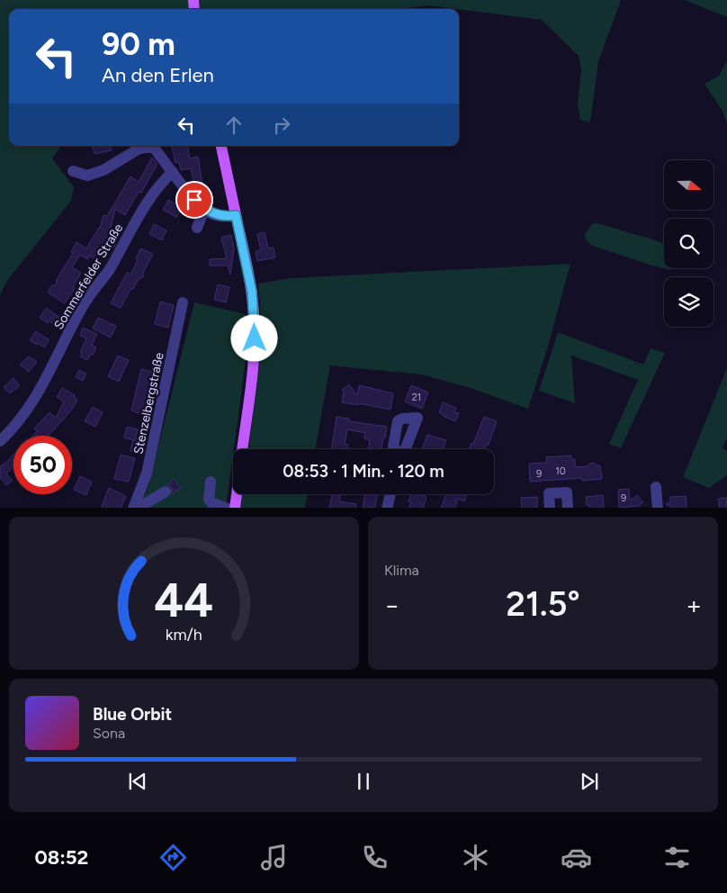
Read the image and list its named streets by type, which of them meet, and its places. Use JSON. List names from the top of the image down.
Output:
{
  "streets": {
    "street": ["Sommerfelder Straße", "Stenzelbergstraße"]
  },
  "house_numbers": [
    "21",
    "10",
    "9",
    "9"
  ],
  "north": "right",
  "page": {
    "turn": ["90 m", "An den Erlen"],
    "limit": "50",
    "trip": "08:53 · 1 Min. · 120 m",
    "tile": "Klima",
    "heat": ["−", "21.5°", "+"],
    "song": ["Blue Orbit", "Sona"],
    "tabs": "08:52",
    "gauge": ["44", "km/h"]
  }
}
